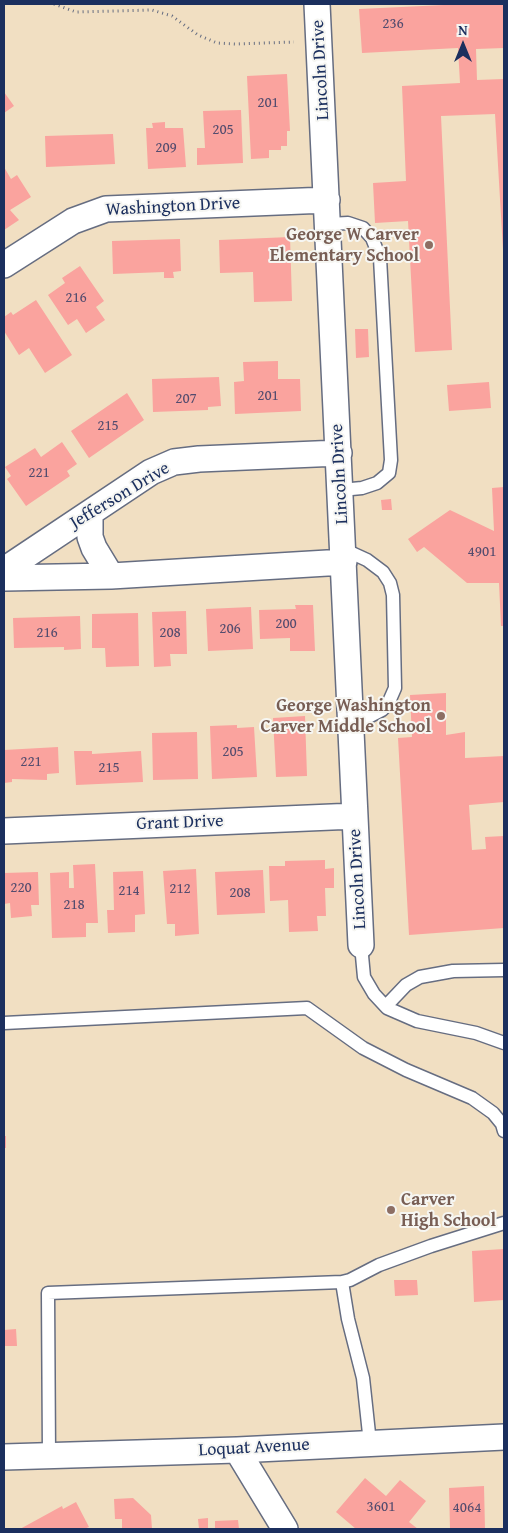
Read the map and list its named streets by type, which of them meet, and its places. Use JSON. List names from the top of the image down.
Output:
{
  "streets": {
    "street": [
      "Lincoln Drive",
      "Washington Drive",
      "Jefferson Drive",
      "Grant Drive",
      "Loquat Avenue"
    ]
  },
  "crossings": [
    ["Lincoln Drive", "Washington Drive"],
    ["Lincoln Drive", "Jefferson Drive"],
    ["Lincoln Drive", "Grant Drive"]
  ],
  "places": ["George W Carver Elementary School", "George Washington Carver Middle School", "Carver High School"],
  "house_numbers": [
    "236",
    "201",
    "205",
    "209",
    "216",
    "201",
    "207",
    "215",
    "221",
    "4901",
    "200",
    "206",
    "216",
    "208",
    "205",
    "221",
    "215",
    "220",
    "212",
    "214",
    "208",
    "218",
    "3601",
    "4064"
  ],
  "north": "top"
}
